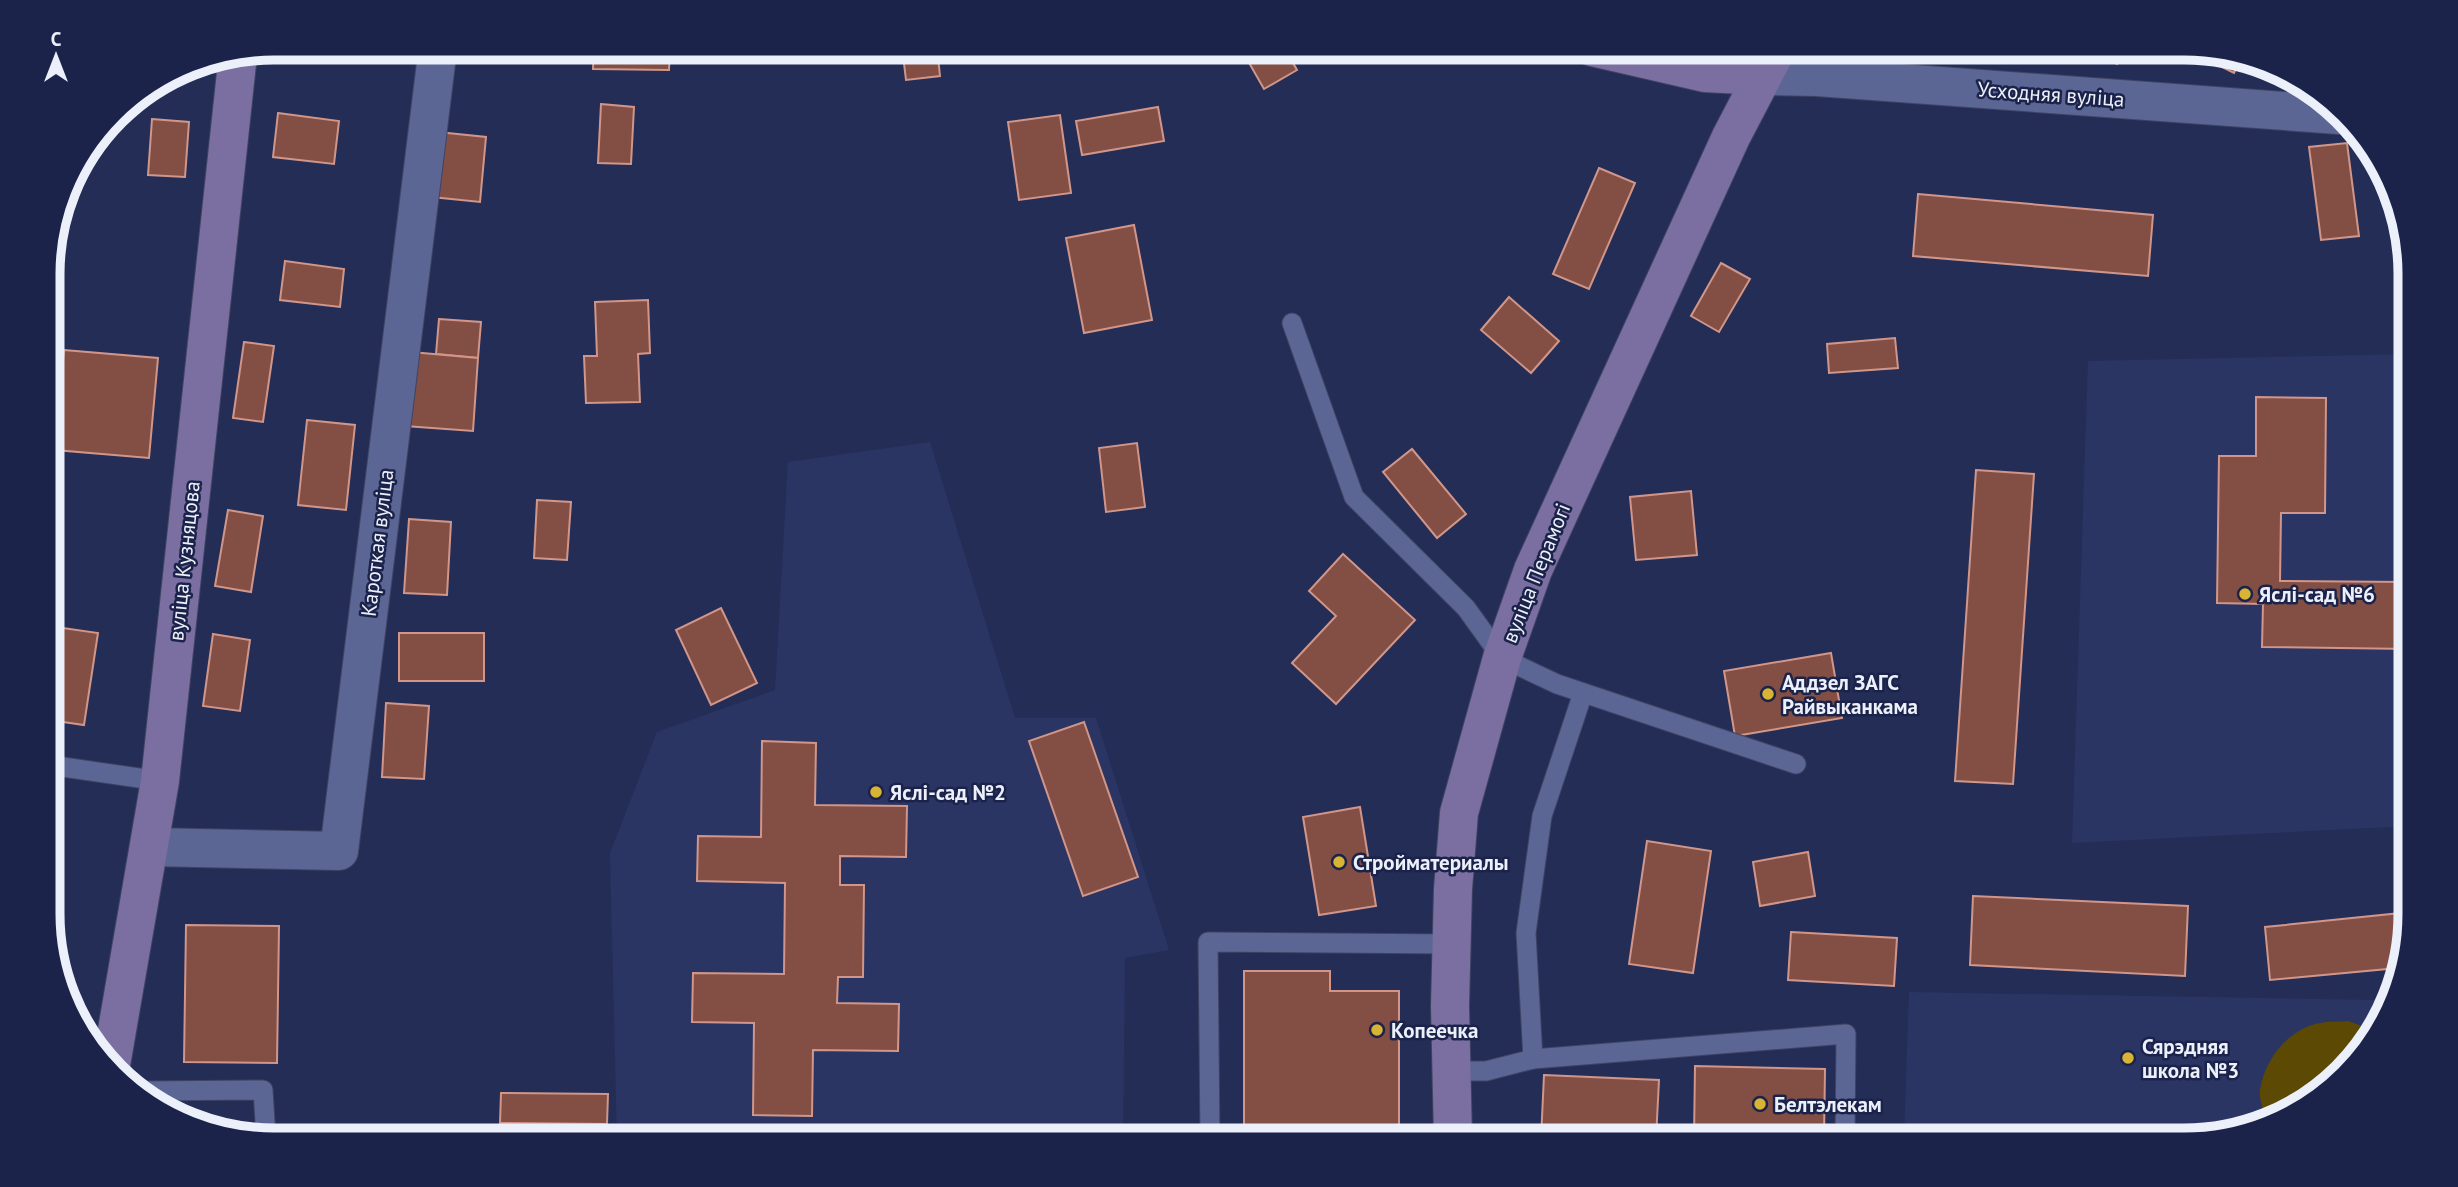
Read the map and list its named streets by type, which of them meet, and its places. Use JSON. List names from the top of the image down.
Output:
{
  "streets": {
    "street": [
      "Усходняя вуліца",
      "Кароткая вуліца",
      "вуліца Кузняцова",
      "вуліца Перамогі"
    ]
  },
  "crossings": [
    ["Усходняя вуліца", "вуліца Перамогі"],
    ["Кароткая вуліца", "вуліца Кузняцова"]
  ],
  "places": [
    "Яслі-сад №6",
    "Аддзел ЗАГС Райвыканкама",
    "Яслі-сад №2",
    "Стройматериалы",
    "Копеечка",
    "Сярэдняя школа №3",
    "Белтэлекам"
  ],
  "north": "top"
}
